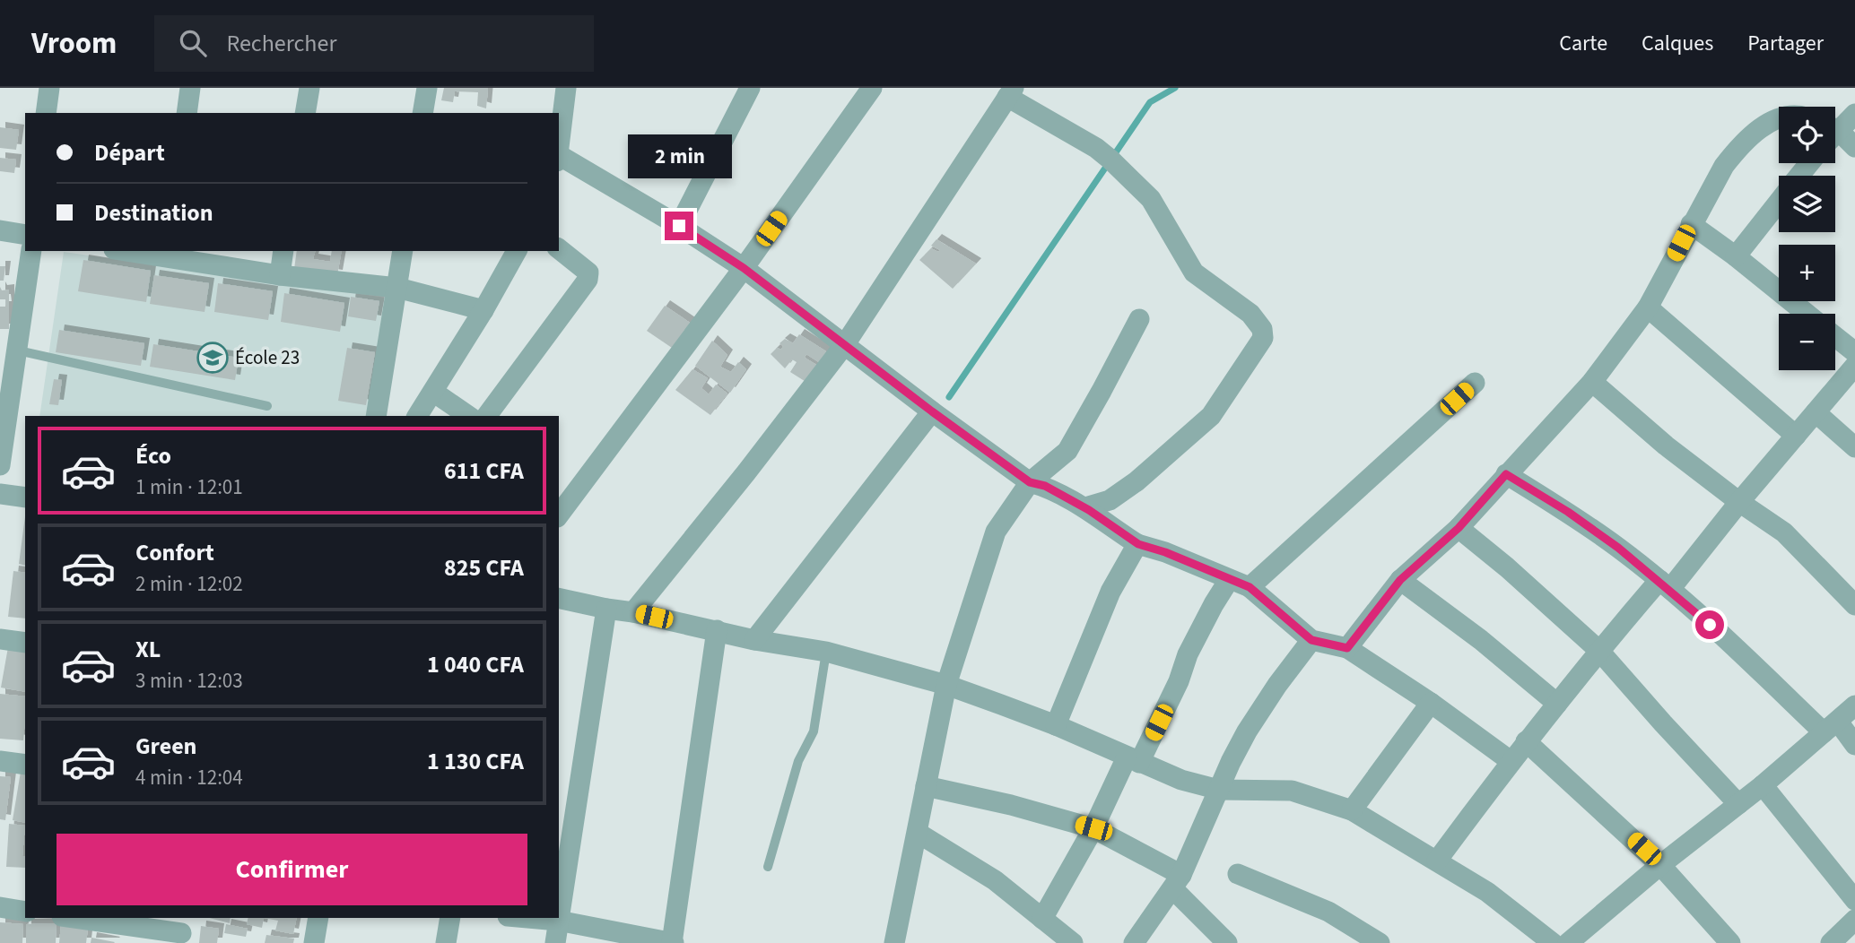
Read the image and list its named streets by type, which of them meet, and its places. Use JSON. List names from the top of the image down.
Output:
{
  "places": {
    "school or university": ["École 23"]
  },
  "page": {
    "header": "Vroom",
    "search": "Rechercher",
    "nav": ["Carte", "Calques", "Partager"],
    "map_buttons": ["+", "−"],
    "banner": ["Départ", "Destination"],
    "bubble": "2 min",
    "list": [
      {
        "name": "Éco",
        "note": "1 min · 12:01",
        "value": "611 CFA"
      },
      {
        "name": "Confort",
        "note": "2 min · 12:02",
        "value": "825 CFA"
      },
      {
        "name": "XL",
        "note": "3 min · 12:03",
        "value": "1 040 CFA"
      },
      {
        "name": "Green",
        "note": "4 min · 12:04",
        "value": "1 130 CFA"
      }
    ],
    "buttons": "Confirmer"
  }
}
